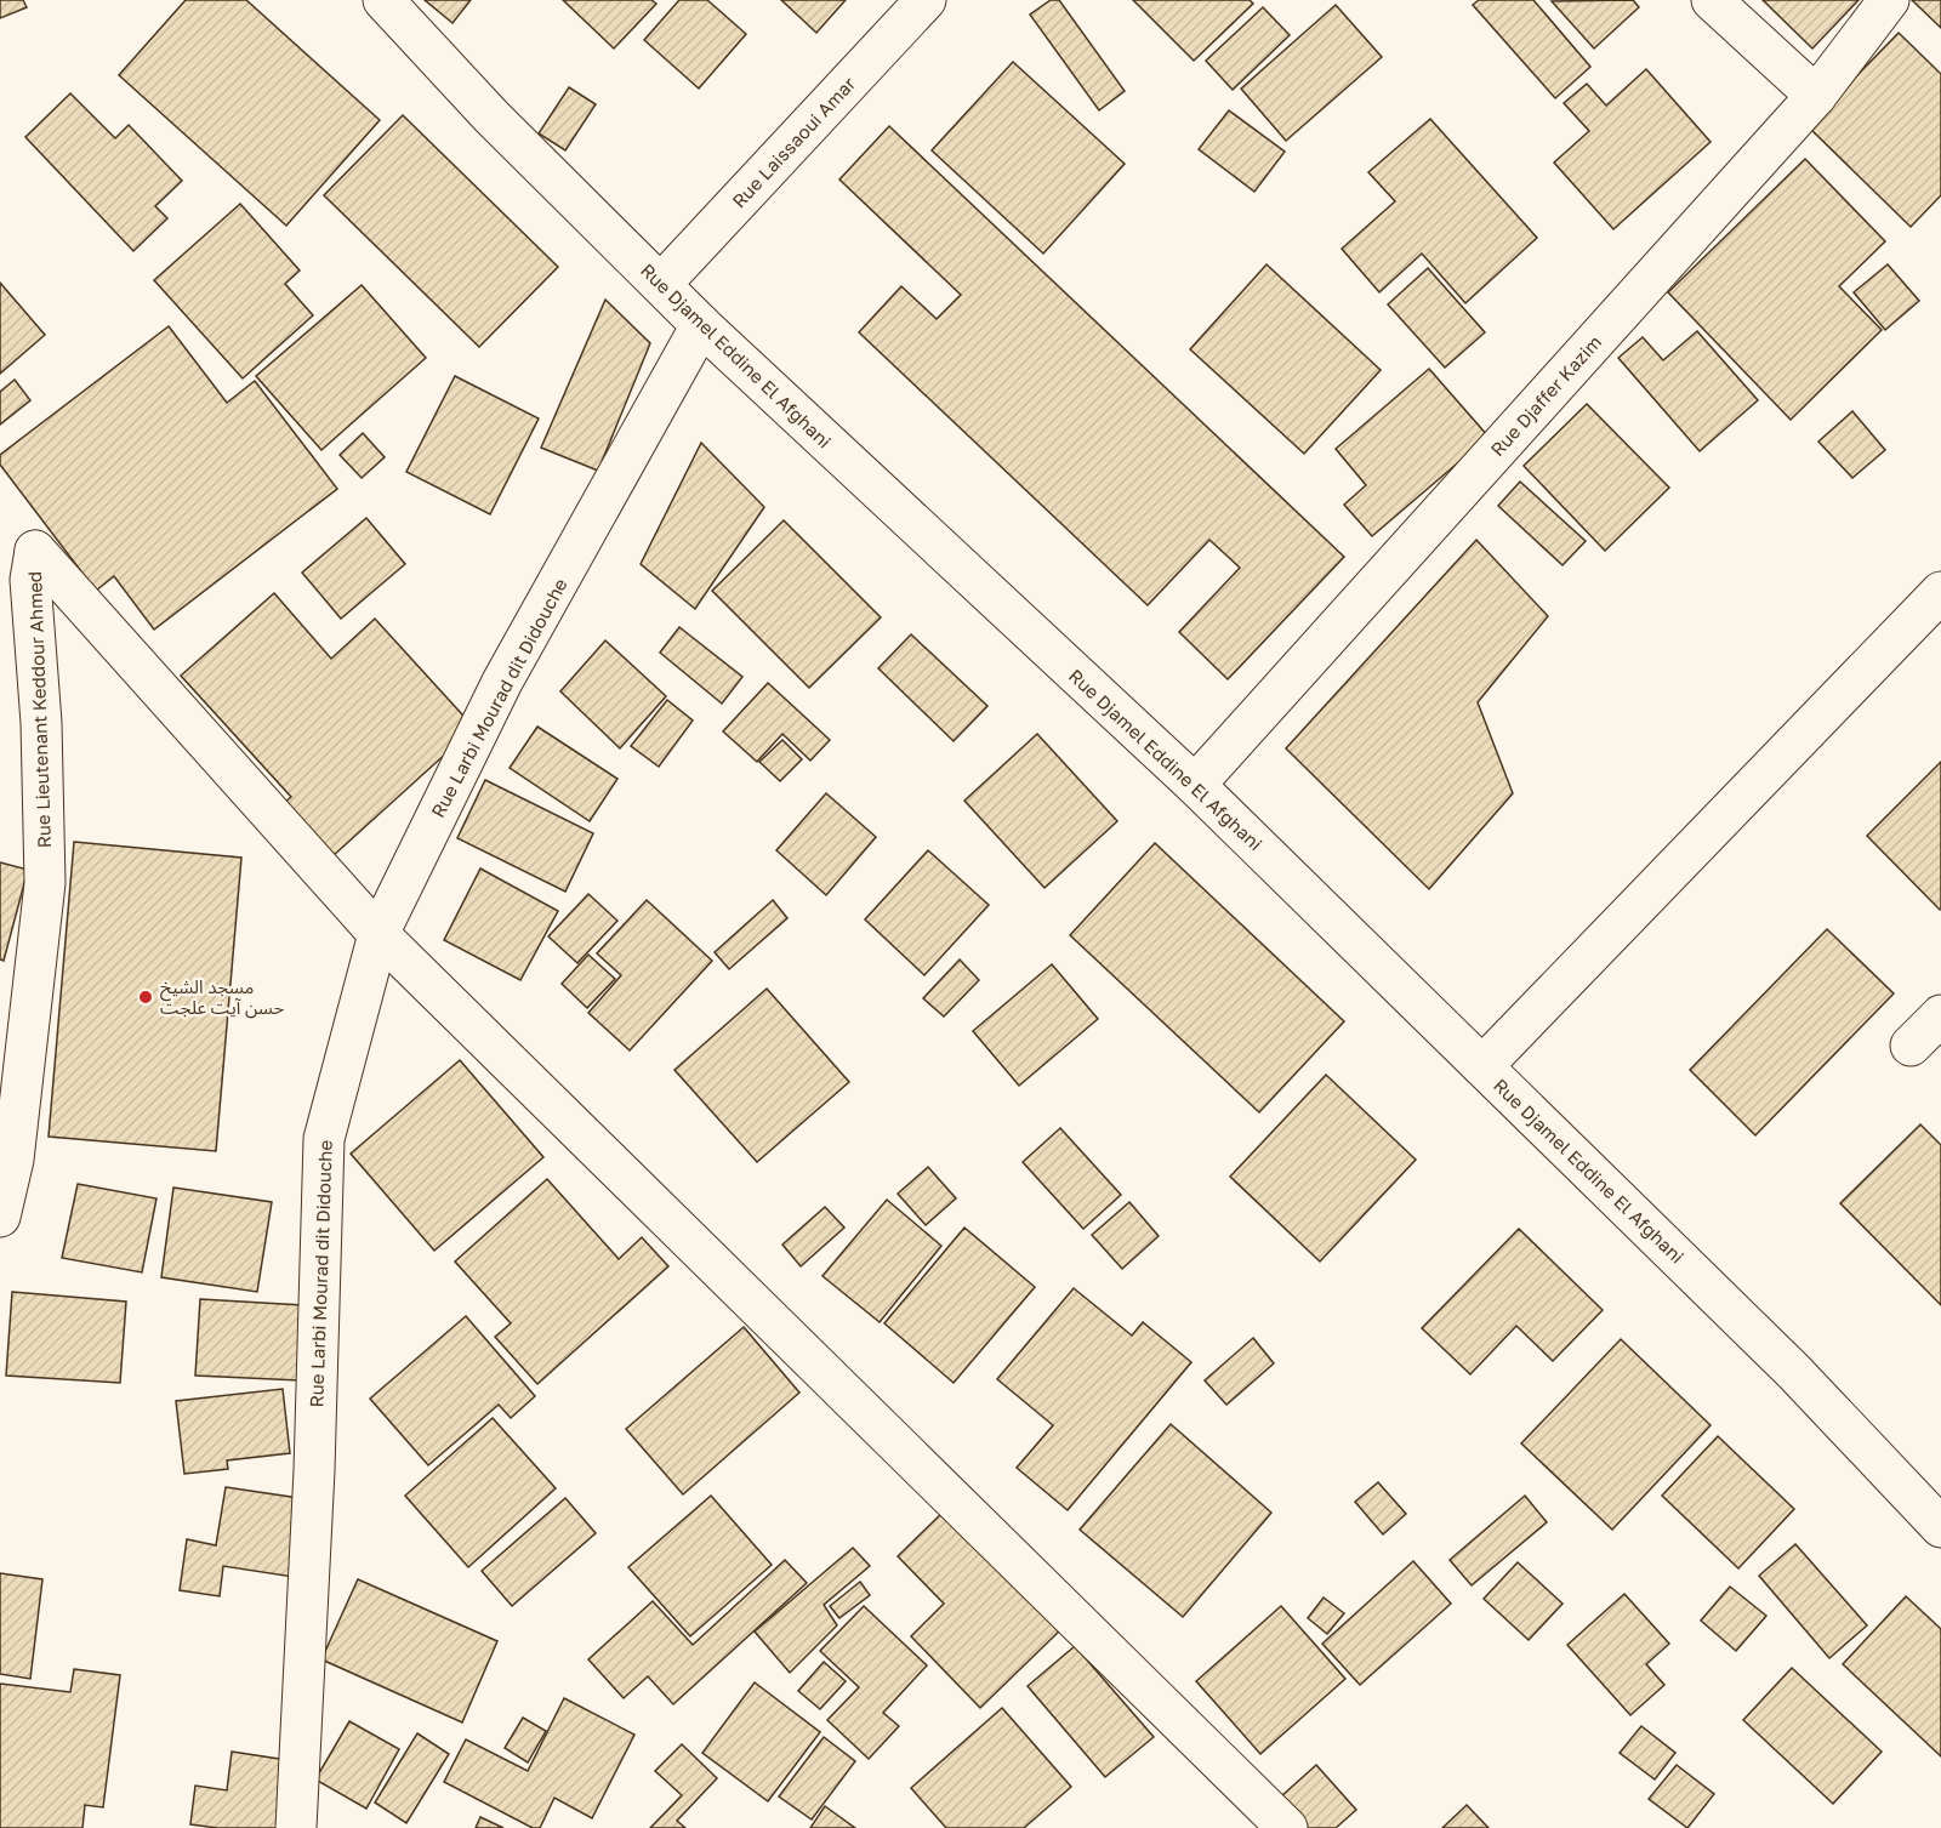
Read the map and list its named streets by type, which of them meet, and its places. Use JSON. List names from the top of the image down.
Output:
{
  "streets": {
    "street": [
      "Rue Laissaoui Amar",
      "Rue Djamel Eddine El Afghani",
      "Rue Djaffer Kazim",
      "Rue Larbi Mourad dit Didouche",
      "Rue Lieutenant Keddour Ahmed"
    ]
  },
  "crossings": [
    ["Rue Laissaoui Amar", "Rue Djamel Eddine El Afghani"],
    ["Rue Djamel Eddine El Afghani", "Rue Djaffer Kazim"],
    ["Rue Djamel Eddine El Afghani", "Rue Larbi Mourad dit Didouche"],
    ["Rue Larbi Mourad dit Didouche", "Rue Lieutenant Keddour Ahmed"]
  ],
  "places": ["مسجد الشيخ حسن آيت علجت"]
}
